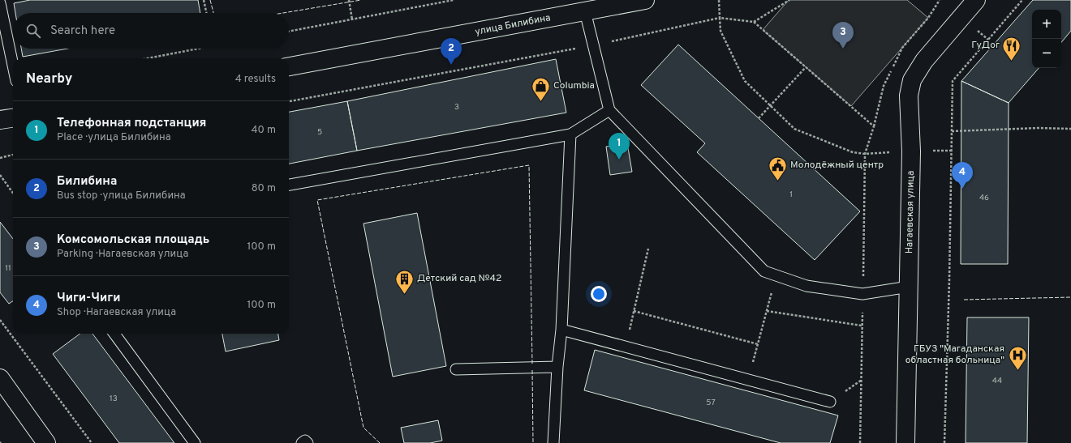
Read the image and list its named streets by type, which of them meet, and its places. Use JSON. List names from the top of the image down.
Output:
{
  "streets": {
    "main road": ["улица Билибина", "Нагаевская улица"]
  },
  "places": {
    "restaurant": ["ГуДог"],
    "shop": ["Columbia"],
    "public building": ["Молодёжный центр"],
    "building": ["Детский сад №42"],
    "hospital": ["ГБУЗ \"Магаданская областная больница\""]
  },
  "house_numbers": [
    "3",
    "5",
    "1",
    "46",
    "11",
    "44",
    "13",
    "57"
  ],
  "page": {
    "map_buttons": ["+", "−"],
    "search": "Search here",
    "pins": [
      "3",
      "2",
      "1",
      "4"
    ],
    "heading": ["Nearby", "4 results"],
    "list": [
      {
        "mark": "1",
        "name": "Телефонная подстанция",
        "note": "Place · улица Билибина",
        "value": "40 m"
      },
      {
        "mark": "2",
        "name": "Билибина",
        "note": "Bus stop · улица Билибина",
        "value": "80 m"
      },
      {
        "mark": "3",
        "name": "Комсомольская площадь",
        "note": "Parking · Нагаевская улица",
        "value": "100 m"
      },
      {
        "mark": "4",
        "name": "Чиги-Чиги",
        "note": "Shop · Нагаевская улица",
        "value": "100 m"
      }
    ]
  }
}
